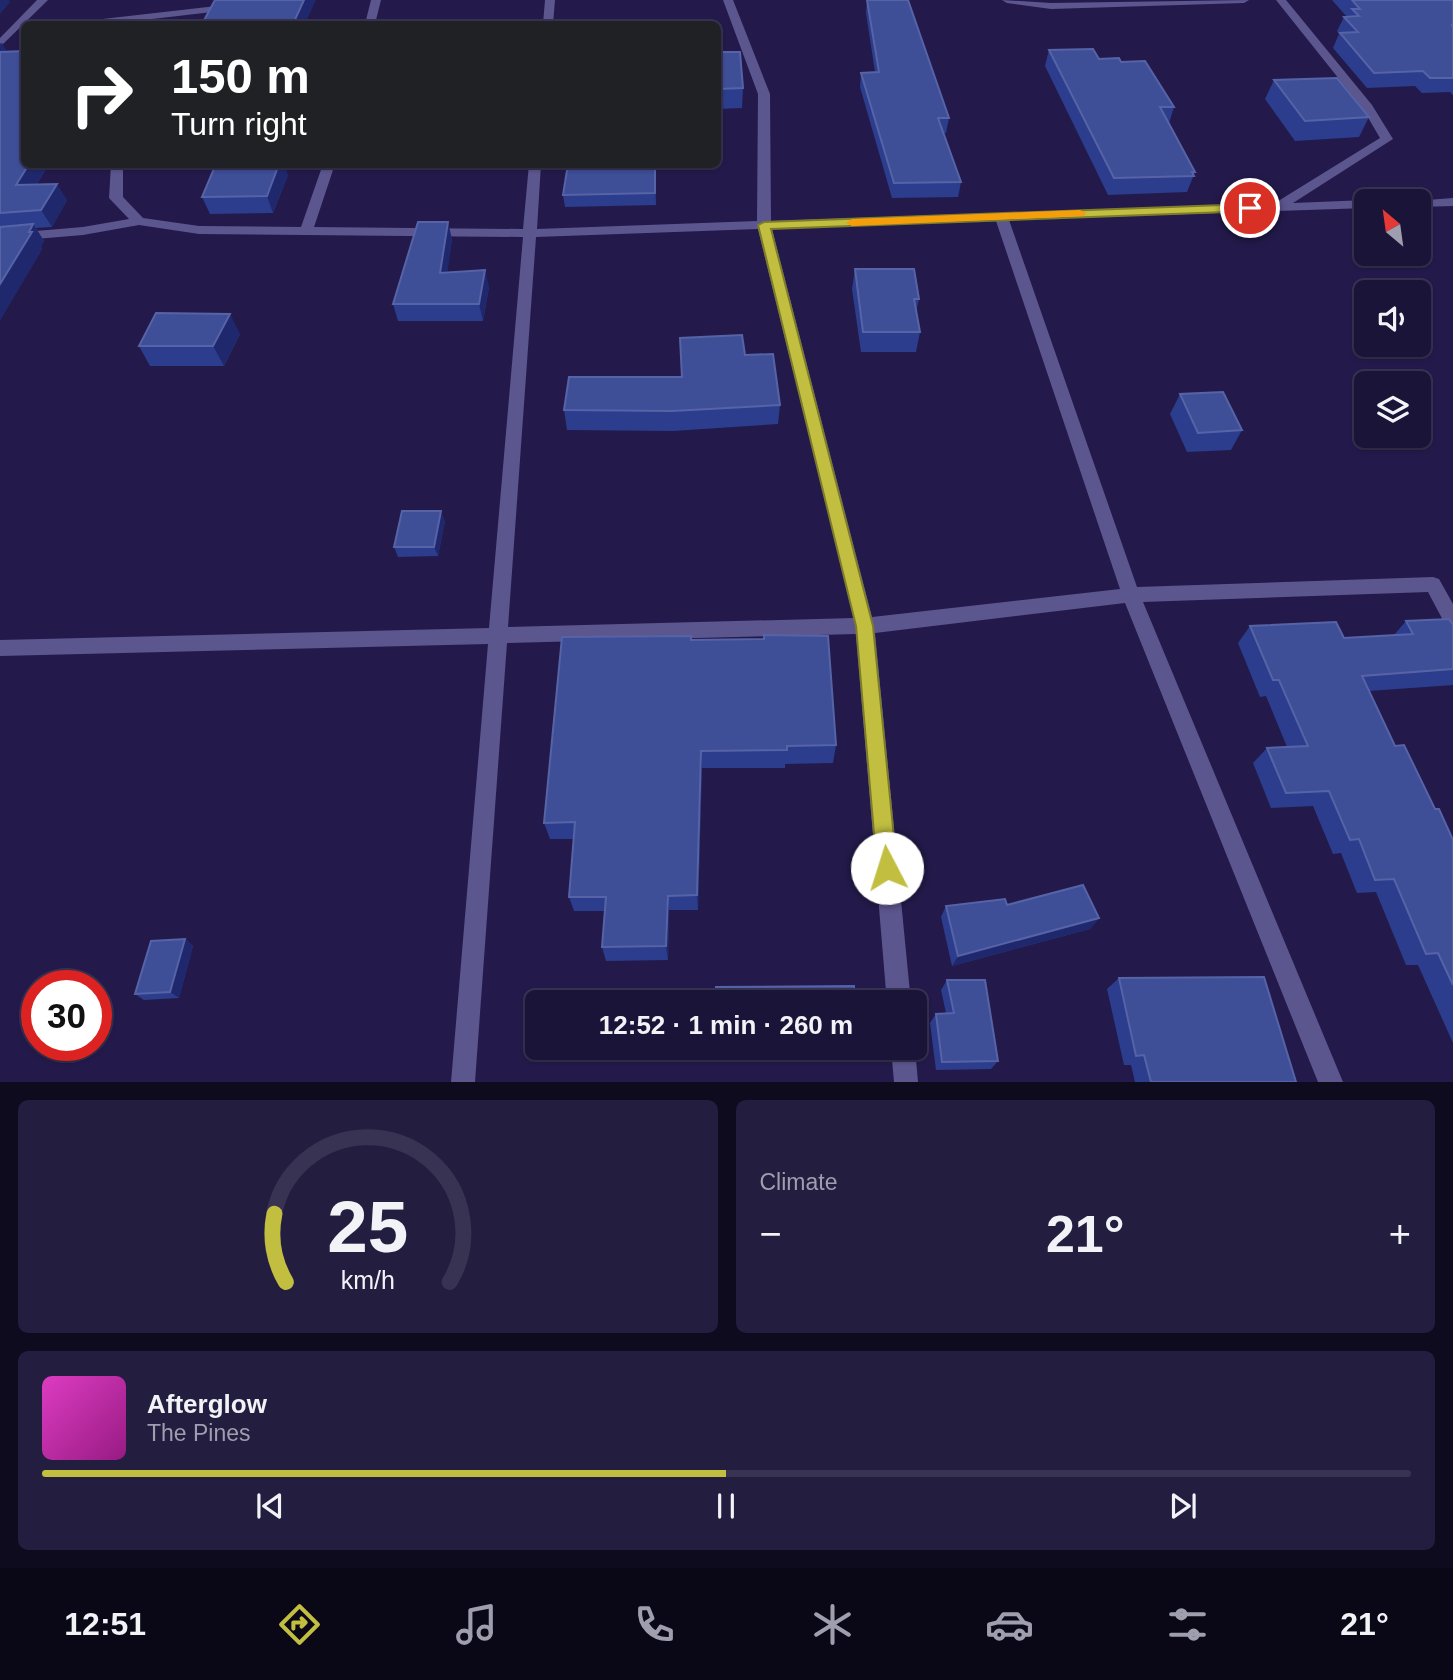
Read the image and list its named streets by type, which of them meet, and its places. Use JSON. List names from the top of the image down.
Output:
{
  "north": "top left",
  "page": {
    "turn": ["150 m", "Turn right"],
    "limit": "30",
    "trip": "12:52 · 1 min · 260 m",
    "tile": "Climate",
    "heat": ["−", "21°", "+"],
    "song": ["Afterglow", "The Pines"],
    "tabs": ["12:51", "21°"],
    "gauge": ["25", "km/h"]
  }
}
